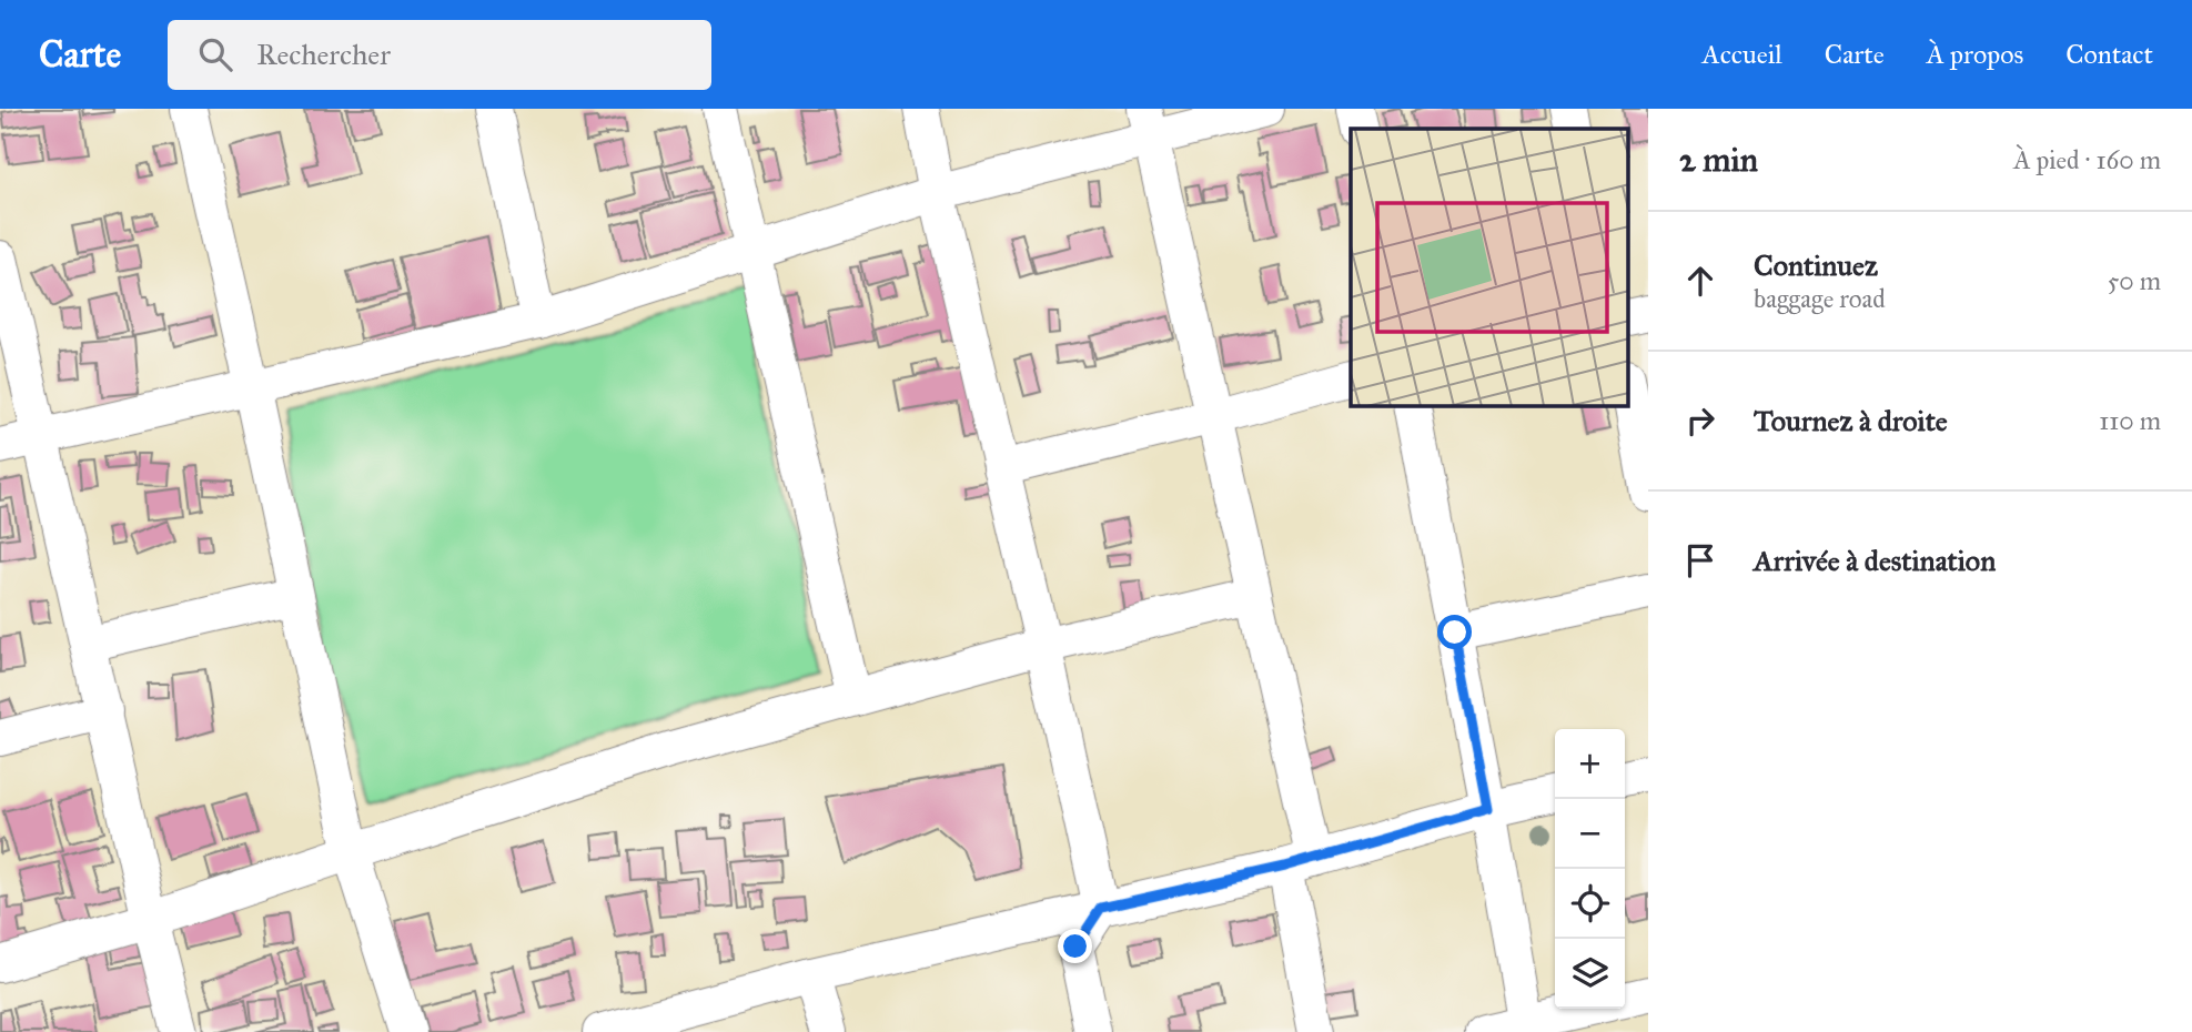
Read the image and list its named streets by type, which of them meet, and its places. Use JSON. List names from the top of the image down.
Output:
{
  "page": {
    "header": "Carte",
    "search": "Rechercher",
    "nav": [
      "Accueil",
      "Carte",
      "À propos",
      "Contact"
    ],
    "heading": ["2 min", "À pied · 160 m"],
    "list": [
      ["Continuez", "baggage road", "50 m"],
      ["Tournez à droite", "110 m"],
      "Arrivée à destination"
    ],
    "map_buttons": ["+", "−"]
  }
}
